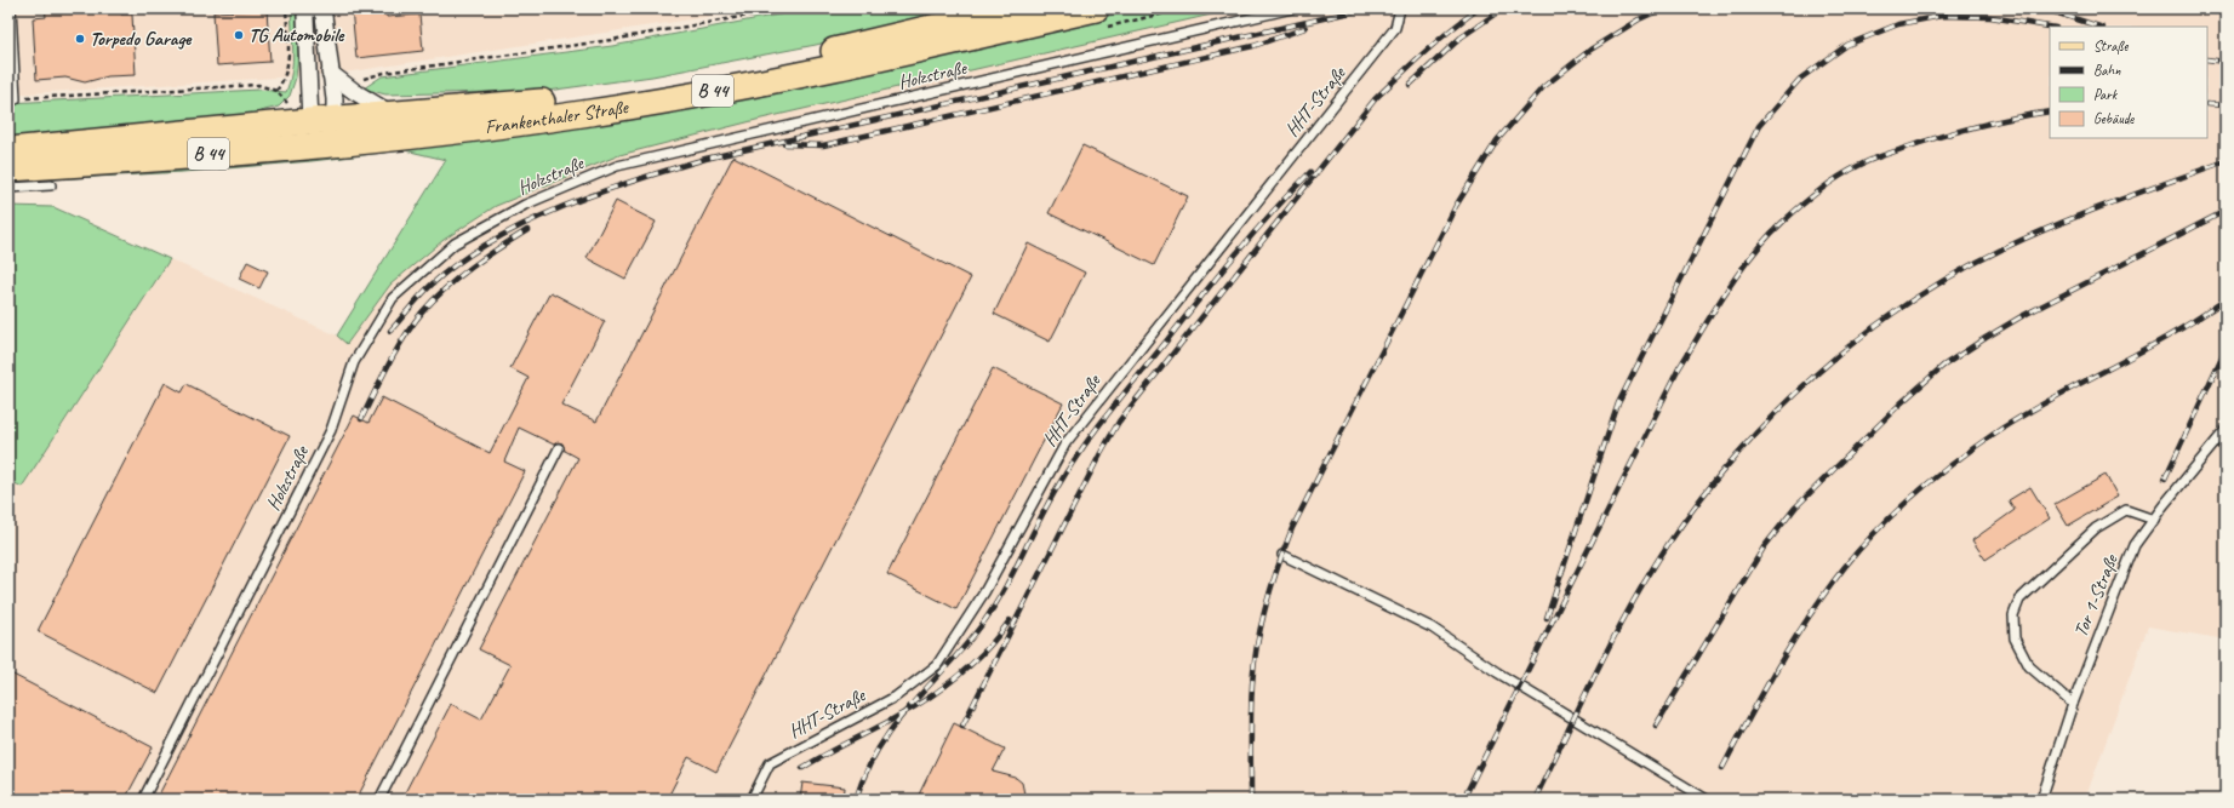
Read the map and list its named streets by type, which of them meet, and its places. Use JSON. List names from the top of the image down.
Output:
{
  "streets": {
    "main road": ["B 44", "Frankenthaler Straße"],
    "lane": ["Holzstraße", "HHT-Straße", "Tor 1-Straße"]
  },
  "places": ["TG Automobile", "Torpedo Garage"],
  "legend": [
    "Straße",
    "Bahn",
    "Park",
    "Gebäude"
  ]
}
